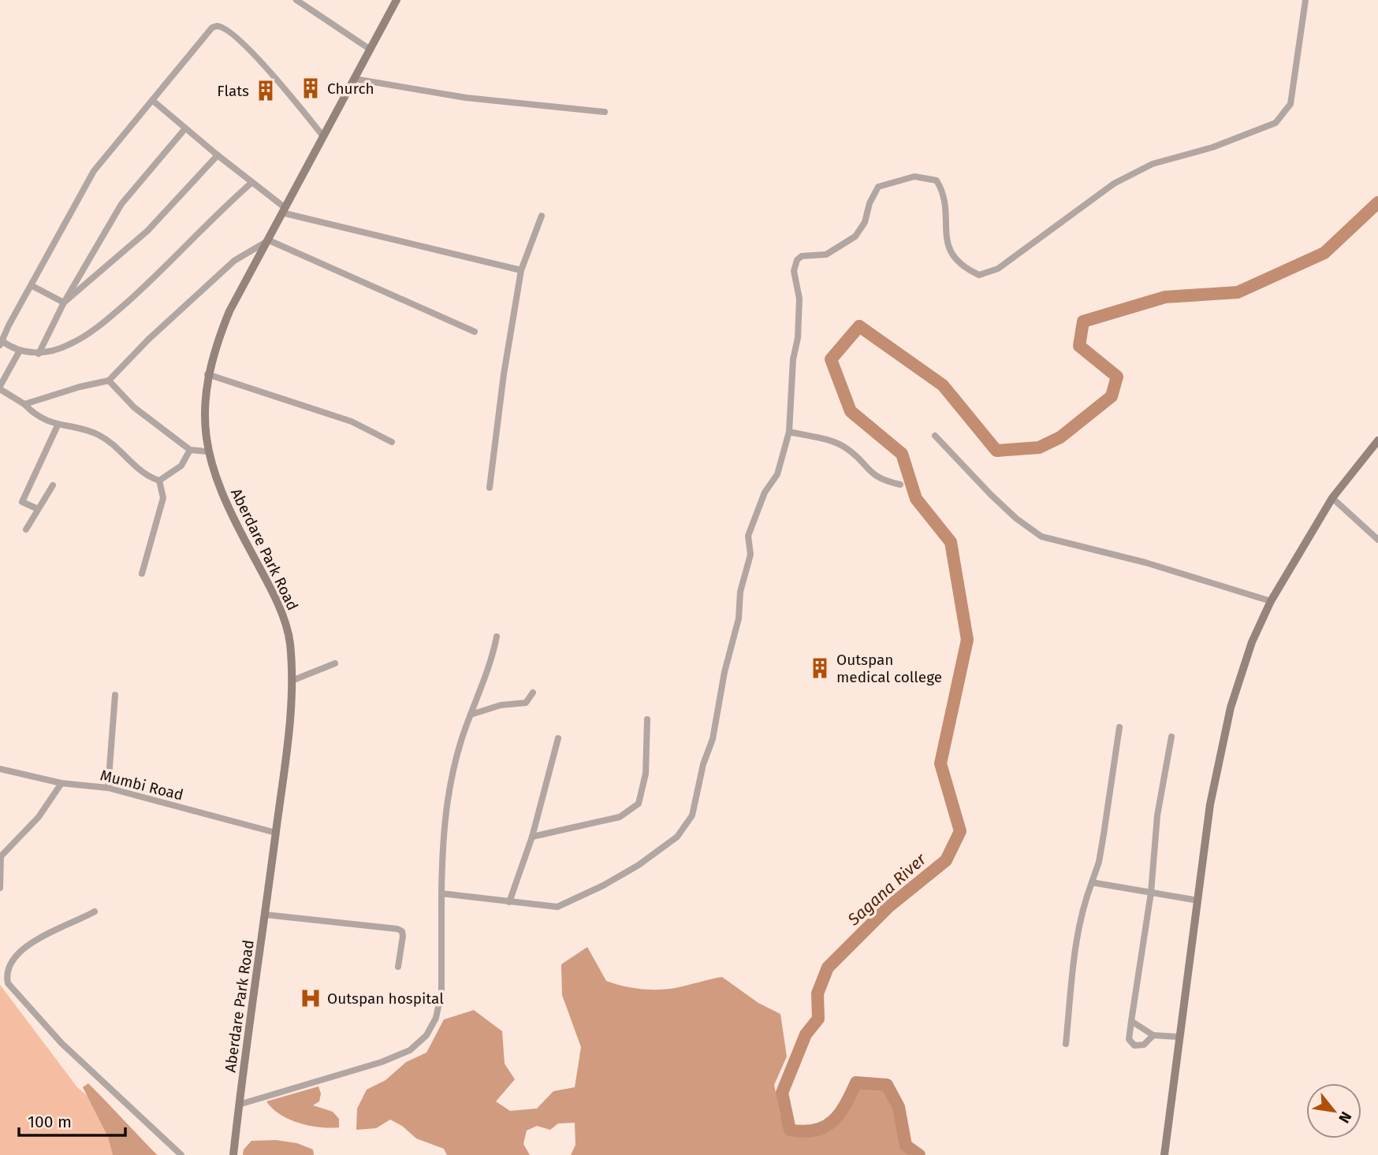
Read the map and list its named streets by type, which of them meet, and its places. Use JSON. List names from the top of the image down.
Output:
{
  "streets": {
    "street": ["Aberdare Park Road", "Mumbi Road"]
  },
  "crossings": [
    ["Aberdare Park Road", "Mumbi Road"]
  ],
  "water": ["Sagana River"],
  "places": {
    "building": ["Church", "Flats", "Outspan medical college"],
    "hospital": ["Outspan hospital"]
  },
  "scale_bar": "100 m",
  "north": "bottom right"
}
